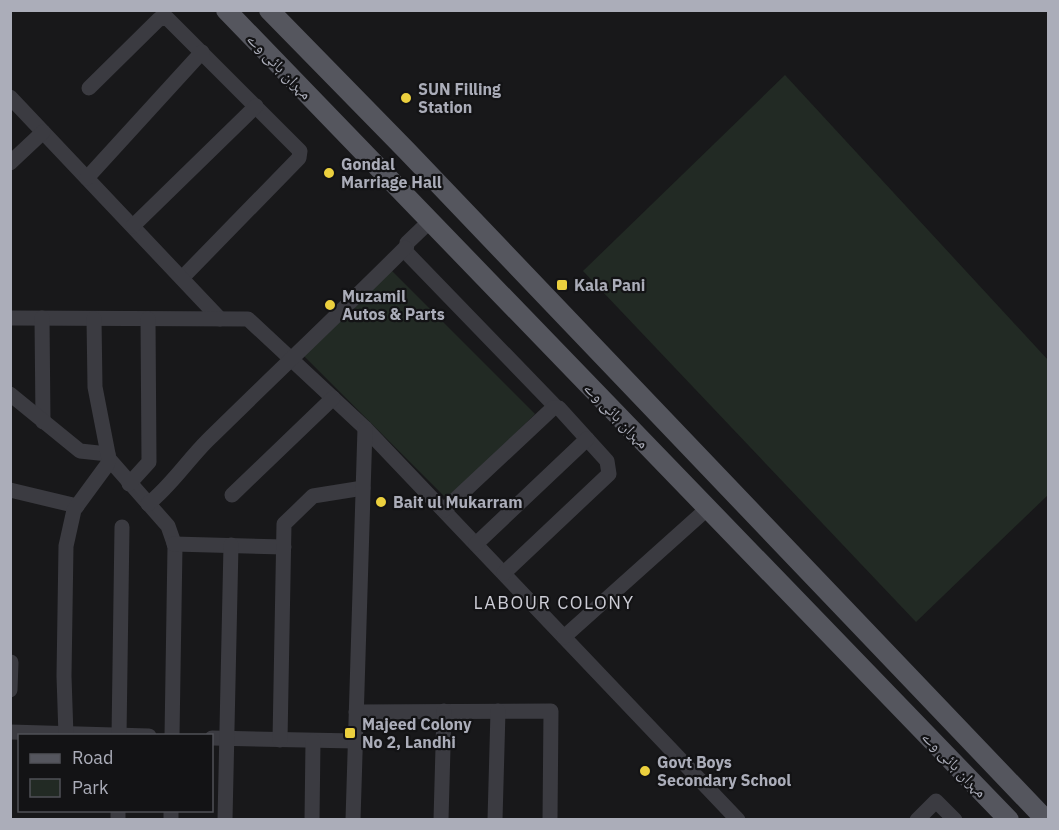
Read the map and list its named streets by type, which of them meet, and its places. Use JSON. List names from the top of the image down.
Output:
{
  "streets": {
    "main road": ["مہران ہائی وے"]
  },
  "districts": ["LABOUR COLONY"],
  "places": {
    "other": [
      "SUN Filling Station",
      "Gondal Marriage Hall",
      "Muzamil Autos & Parts",
      "Bait ul Mukarram",
      "Govt Boys Secondary School"
    ],
    "transit": ["Kala Pani", "Majeed Colony No 2, Landhi"]
  },
  "legend": ["Road", "Park"]
}
